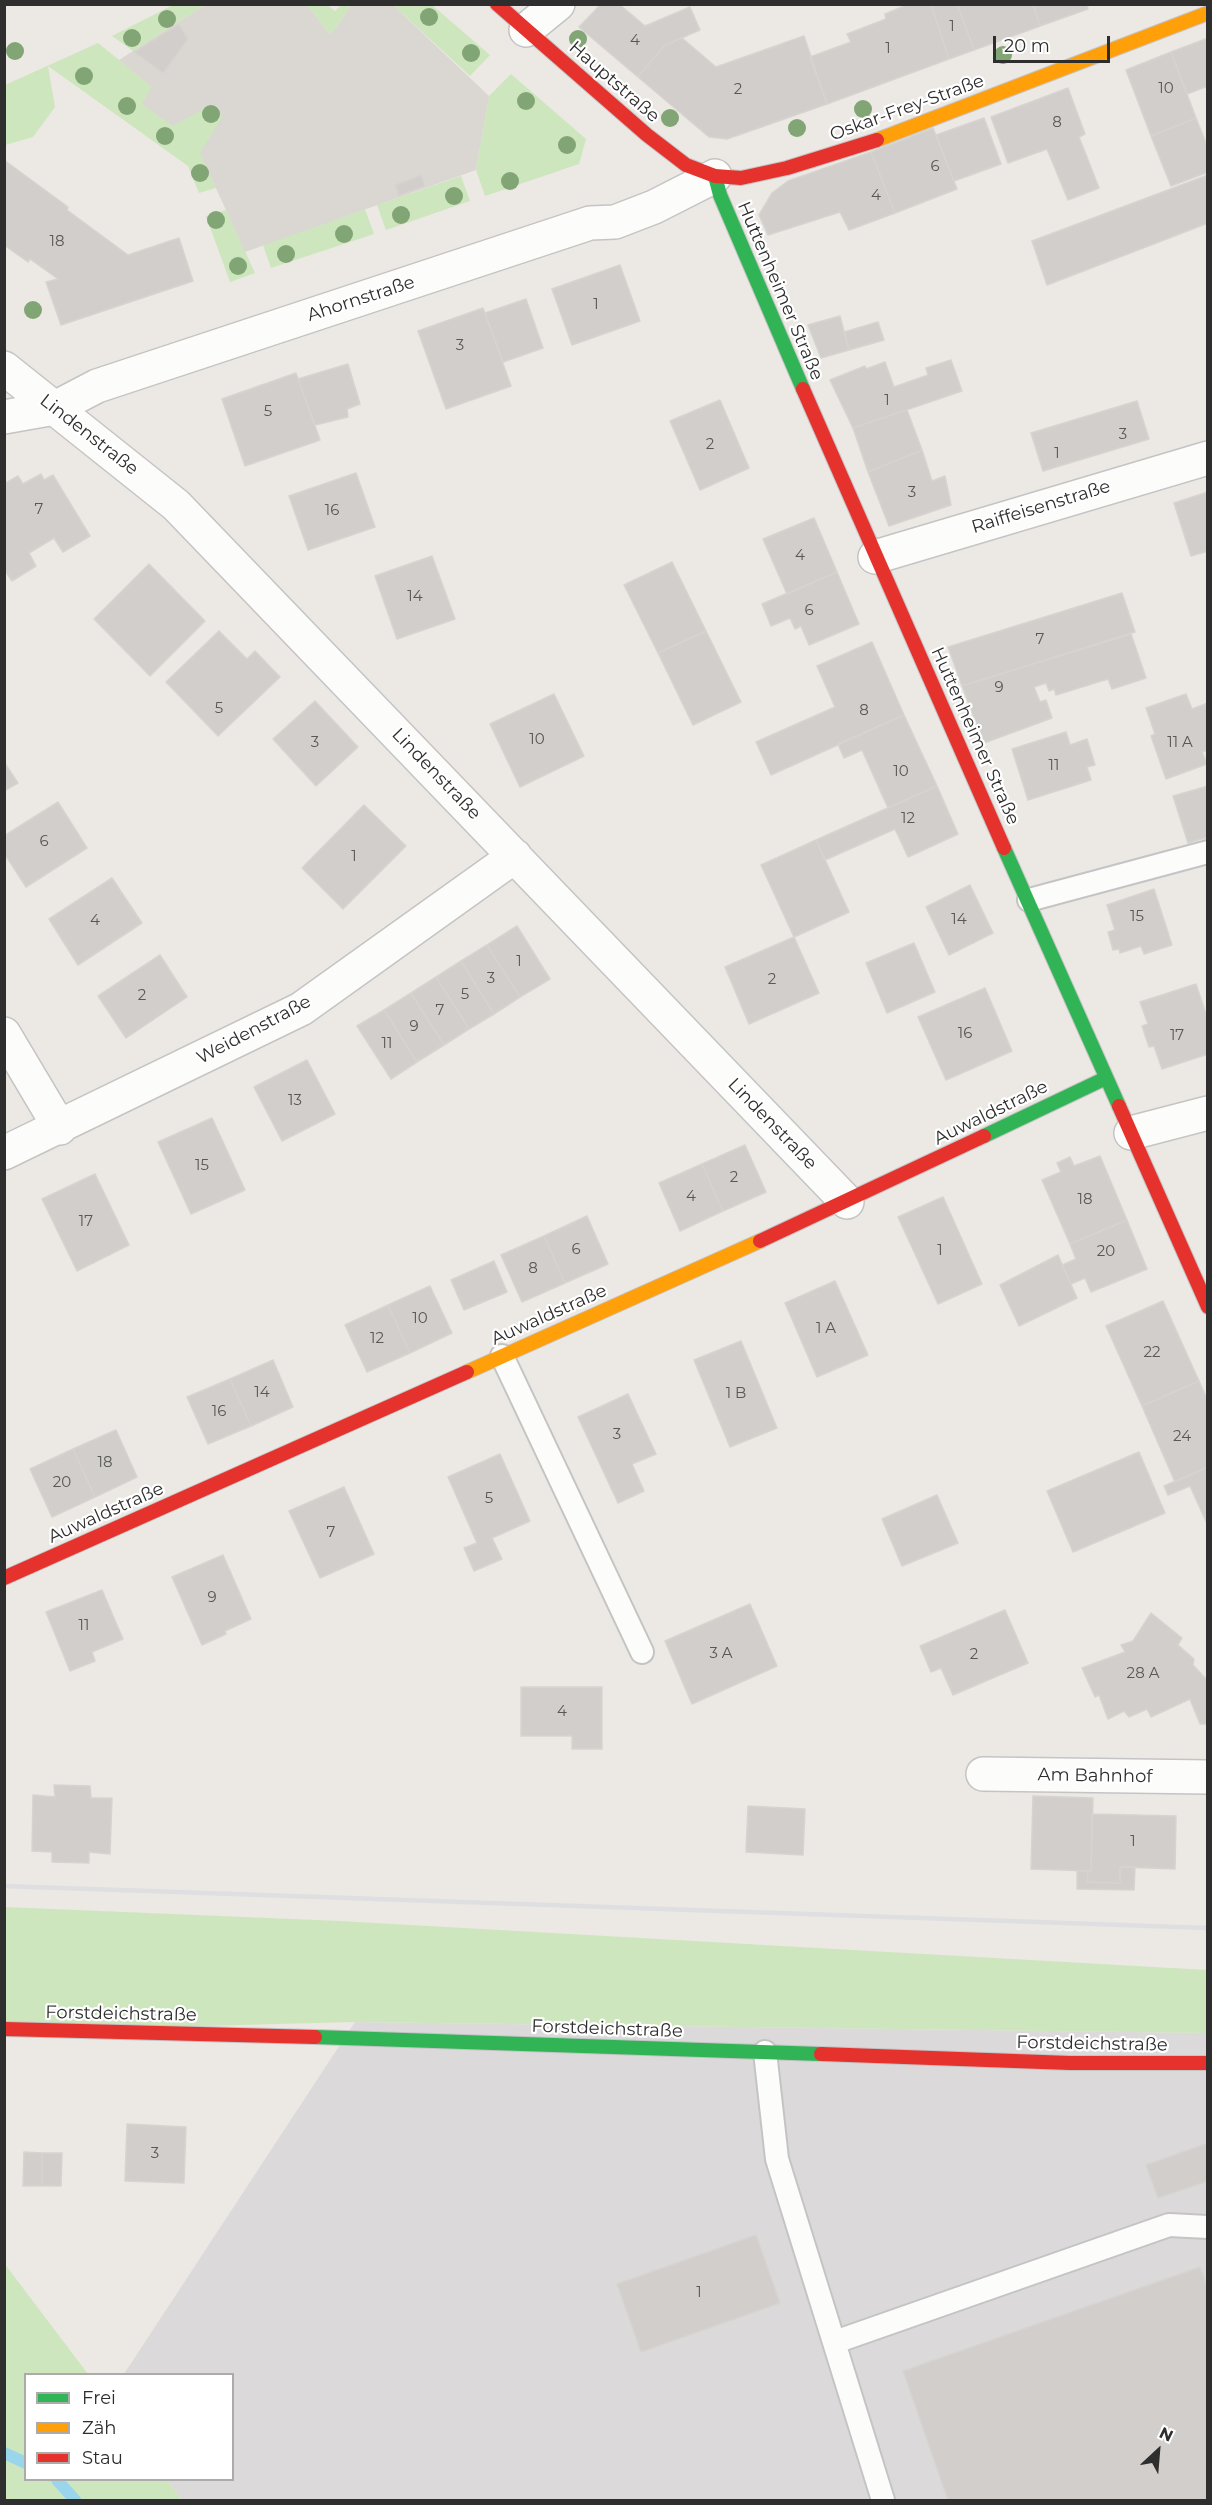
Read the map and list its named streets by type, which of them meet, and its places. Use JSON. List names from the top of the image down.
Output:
{
  "streets": {
    "street": [
      "Hauptstraße",
      "Oskar-Frey-Straße",
      "Huttenheimer Straße",
      "Ahornstraße",
      "Lindenstraße",
      "Raiffeisenstraße",
      "Weidenstraße",
      "Auwaldstraße",
      "Am Bahnhof",
      "Forstdeichstraße"
    ]
  },
  "crossings": [
    ["Hauptstraße", "Oskar-Frey-Straße"],
    ["Hauptstraße", "Huttenheimer Straße"],
    ["Hauptstraße", "Ahornstraße"],
    ["Oskar-Frey-Straße", "Huttenheimer Straße"],
    ["Oskar-Frey-Straße", "Ahornstraße"],
    ["Huttenheimer Straße", "Ahornstraße"],
    ["Huttenheimer Straße", "Raiffeisenstraße"],
    ["Huttenheimer Straße", "Auwaldstraße"],
    ["Ahornstraße", "Lindenstraße"],
    ["Lindenstraße", "Weidenstraße"],
    ["Lindenstraße", "Auwaldstraße"]
  ],
  "house_numbers": [
    "1",
    "4",
    "1",
    "10",
    "2",
    "8",
    "6",
    "4",
    "18",
    "1",
    "3",
    "1",
    "5",
    "3",
    "2",
    "1",
    "3",
    "7",
    "16",
    "4",
    "14",
    "6",
    "7",
    "9",
    "5",
    "8",
    "10",
    "3",
    "11 A",
    "11",
    "10",
    "12",
    "6",
    "1",
    "15",
    "14",
    "4",
    "1",
    "3",
    "2",
    "5",
    "2",
    "7",
    "9",
    "16",
    "17",
    "11",
    "13",
    "15",
    "2",
    "4",
    "18",
    "17",
    "6",
    "1",
    "20",
    "8",
    "10",
    "1 A",
    "12",
    "22",
    "14",
    "1 B",
    "16",
    "3",
    "24",
    "18",
    "20",
    "5",
    "7",
    "9",
    "11",
    "3 A",
    "2",
    "28 A",
    "4",
    "1",
    "3",
    "1"
  ],
  "legend": ["Frei", "Zäh", "Stau"],
  "scale_bar": "20 m",
  "north": "top right"
}
